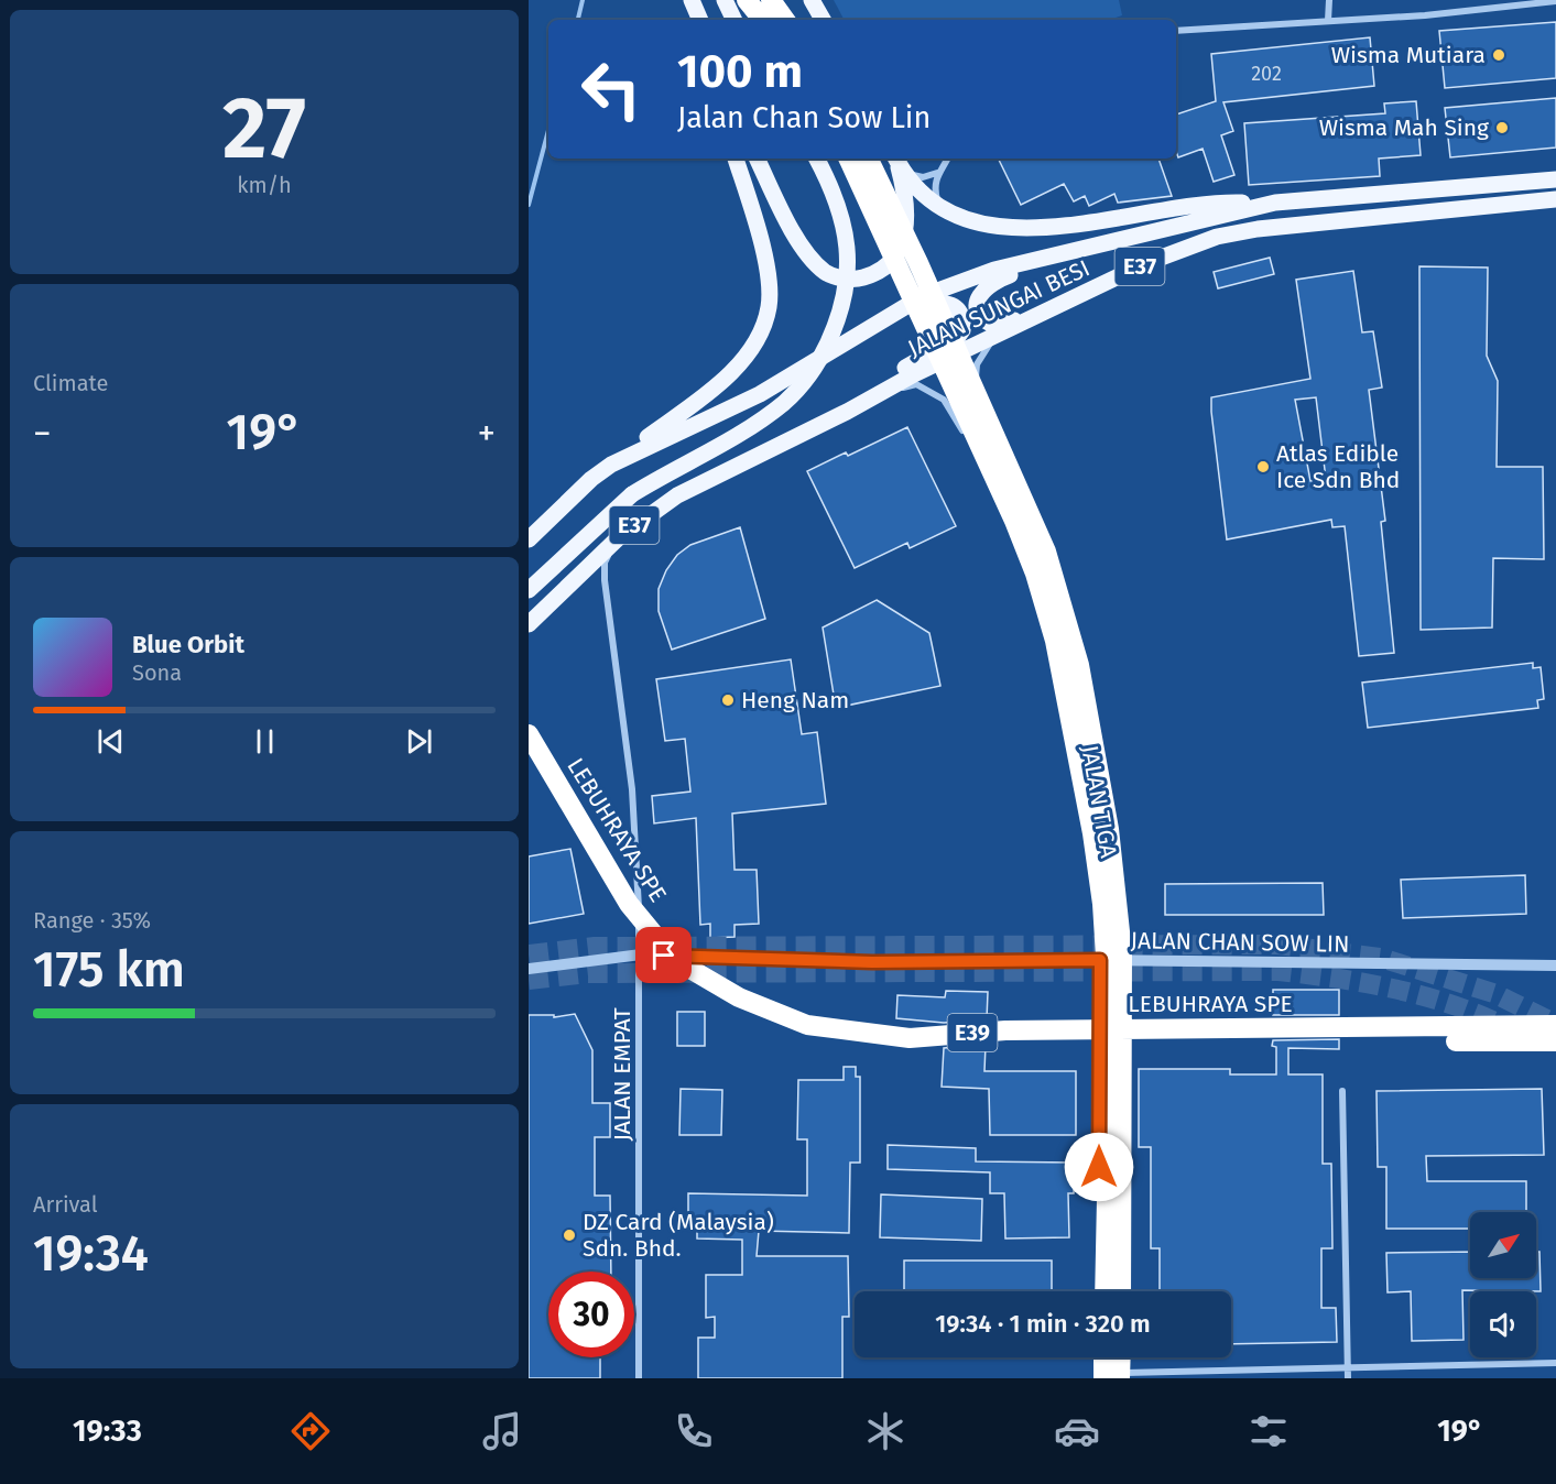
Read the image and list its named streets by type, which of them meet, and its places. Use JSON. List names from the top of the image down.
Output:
{
  "streets": {
    "highway": ["LEBUHRAYA SPE", "E39"],
    "main road": ["E37", "JALAN SUNGAI BESI"],
    "street": ["JALAN TIGA", "JALAN CHAN SOW LIN", "JALAN EMPAT"]
  },
  "crossings": [
    ["JALAN SUNGAI BESI", "JALAN TIGA"],
    ["JALAN SUNGAI BESI", "JALAN EMPAT"],
    ["JALAN TIGA", "JALAN CHAN SOW LIN"],
    ["JALAN CHAN SOW LIN", "JALAN EMPAT"]
  ],
  "places": [
    "Wisma Mutiara",
    "Wisma Mah Sing",
    "Atlas Edible Ice Sdn Bhd",
    "Heng Nam",
    "DZ Card (Malaysia) Sdn. Bhd."
  ],
  "house_numbers": ["202"],
  "north": "top right",
  "page": {
    "tile": [
      ["27", "km/h"],
      "Climate",
      ["Range · 35%", "175 km"],
      ["Arrival", "19:34"]
    ],
    "turn": ["100 m", "Jalan Chan Sow Lin"],
    "heat": ["−", "19°", "+"],
    "song": ["Blue Orbit", "Sona"],
    "limit": "30",
    "trip": "19:34 · 1 min · 320 m",
    "tabs": ["19:33", "19°"]
  }
}
